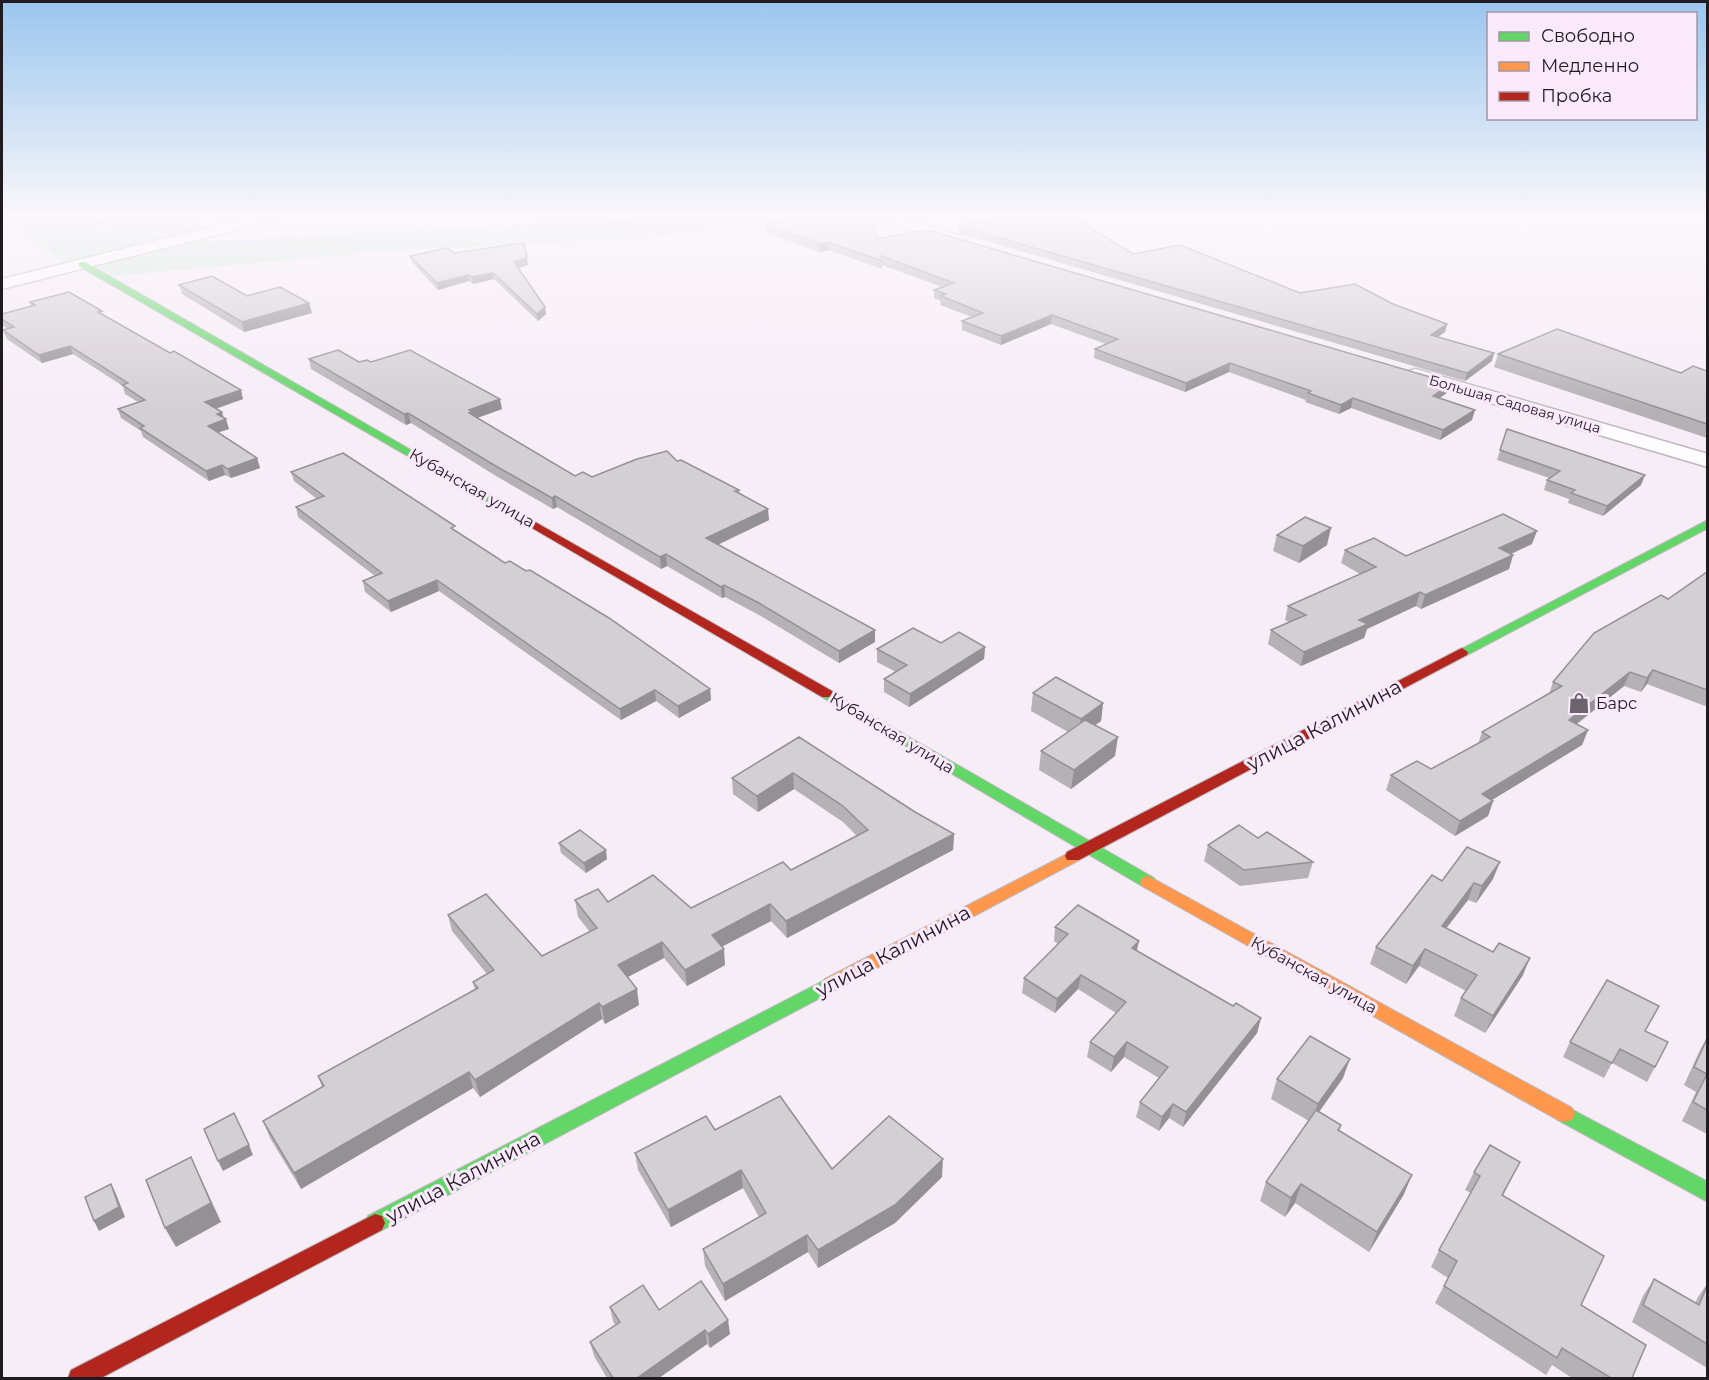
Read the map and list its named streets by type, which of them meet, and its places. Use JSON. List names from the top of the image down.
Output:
{
  "streets": {
    "street": ["Большая Садовая улица", "Кубанская улица", "улица Калинина"]
  },
  "crossings": [
    ["Кубанская улица", "улица Калинина"]
  ],
  "places": {
    "shop": ["Барс"]
  },
  "legend": ["Свободно", "Медленно", "Пробка"]
}
